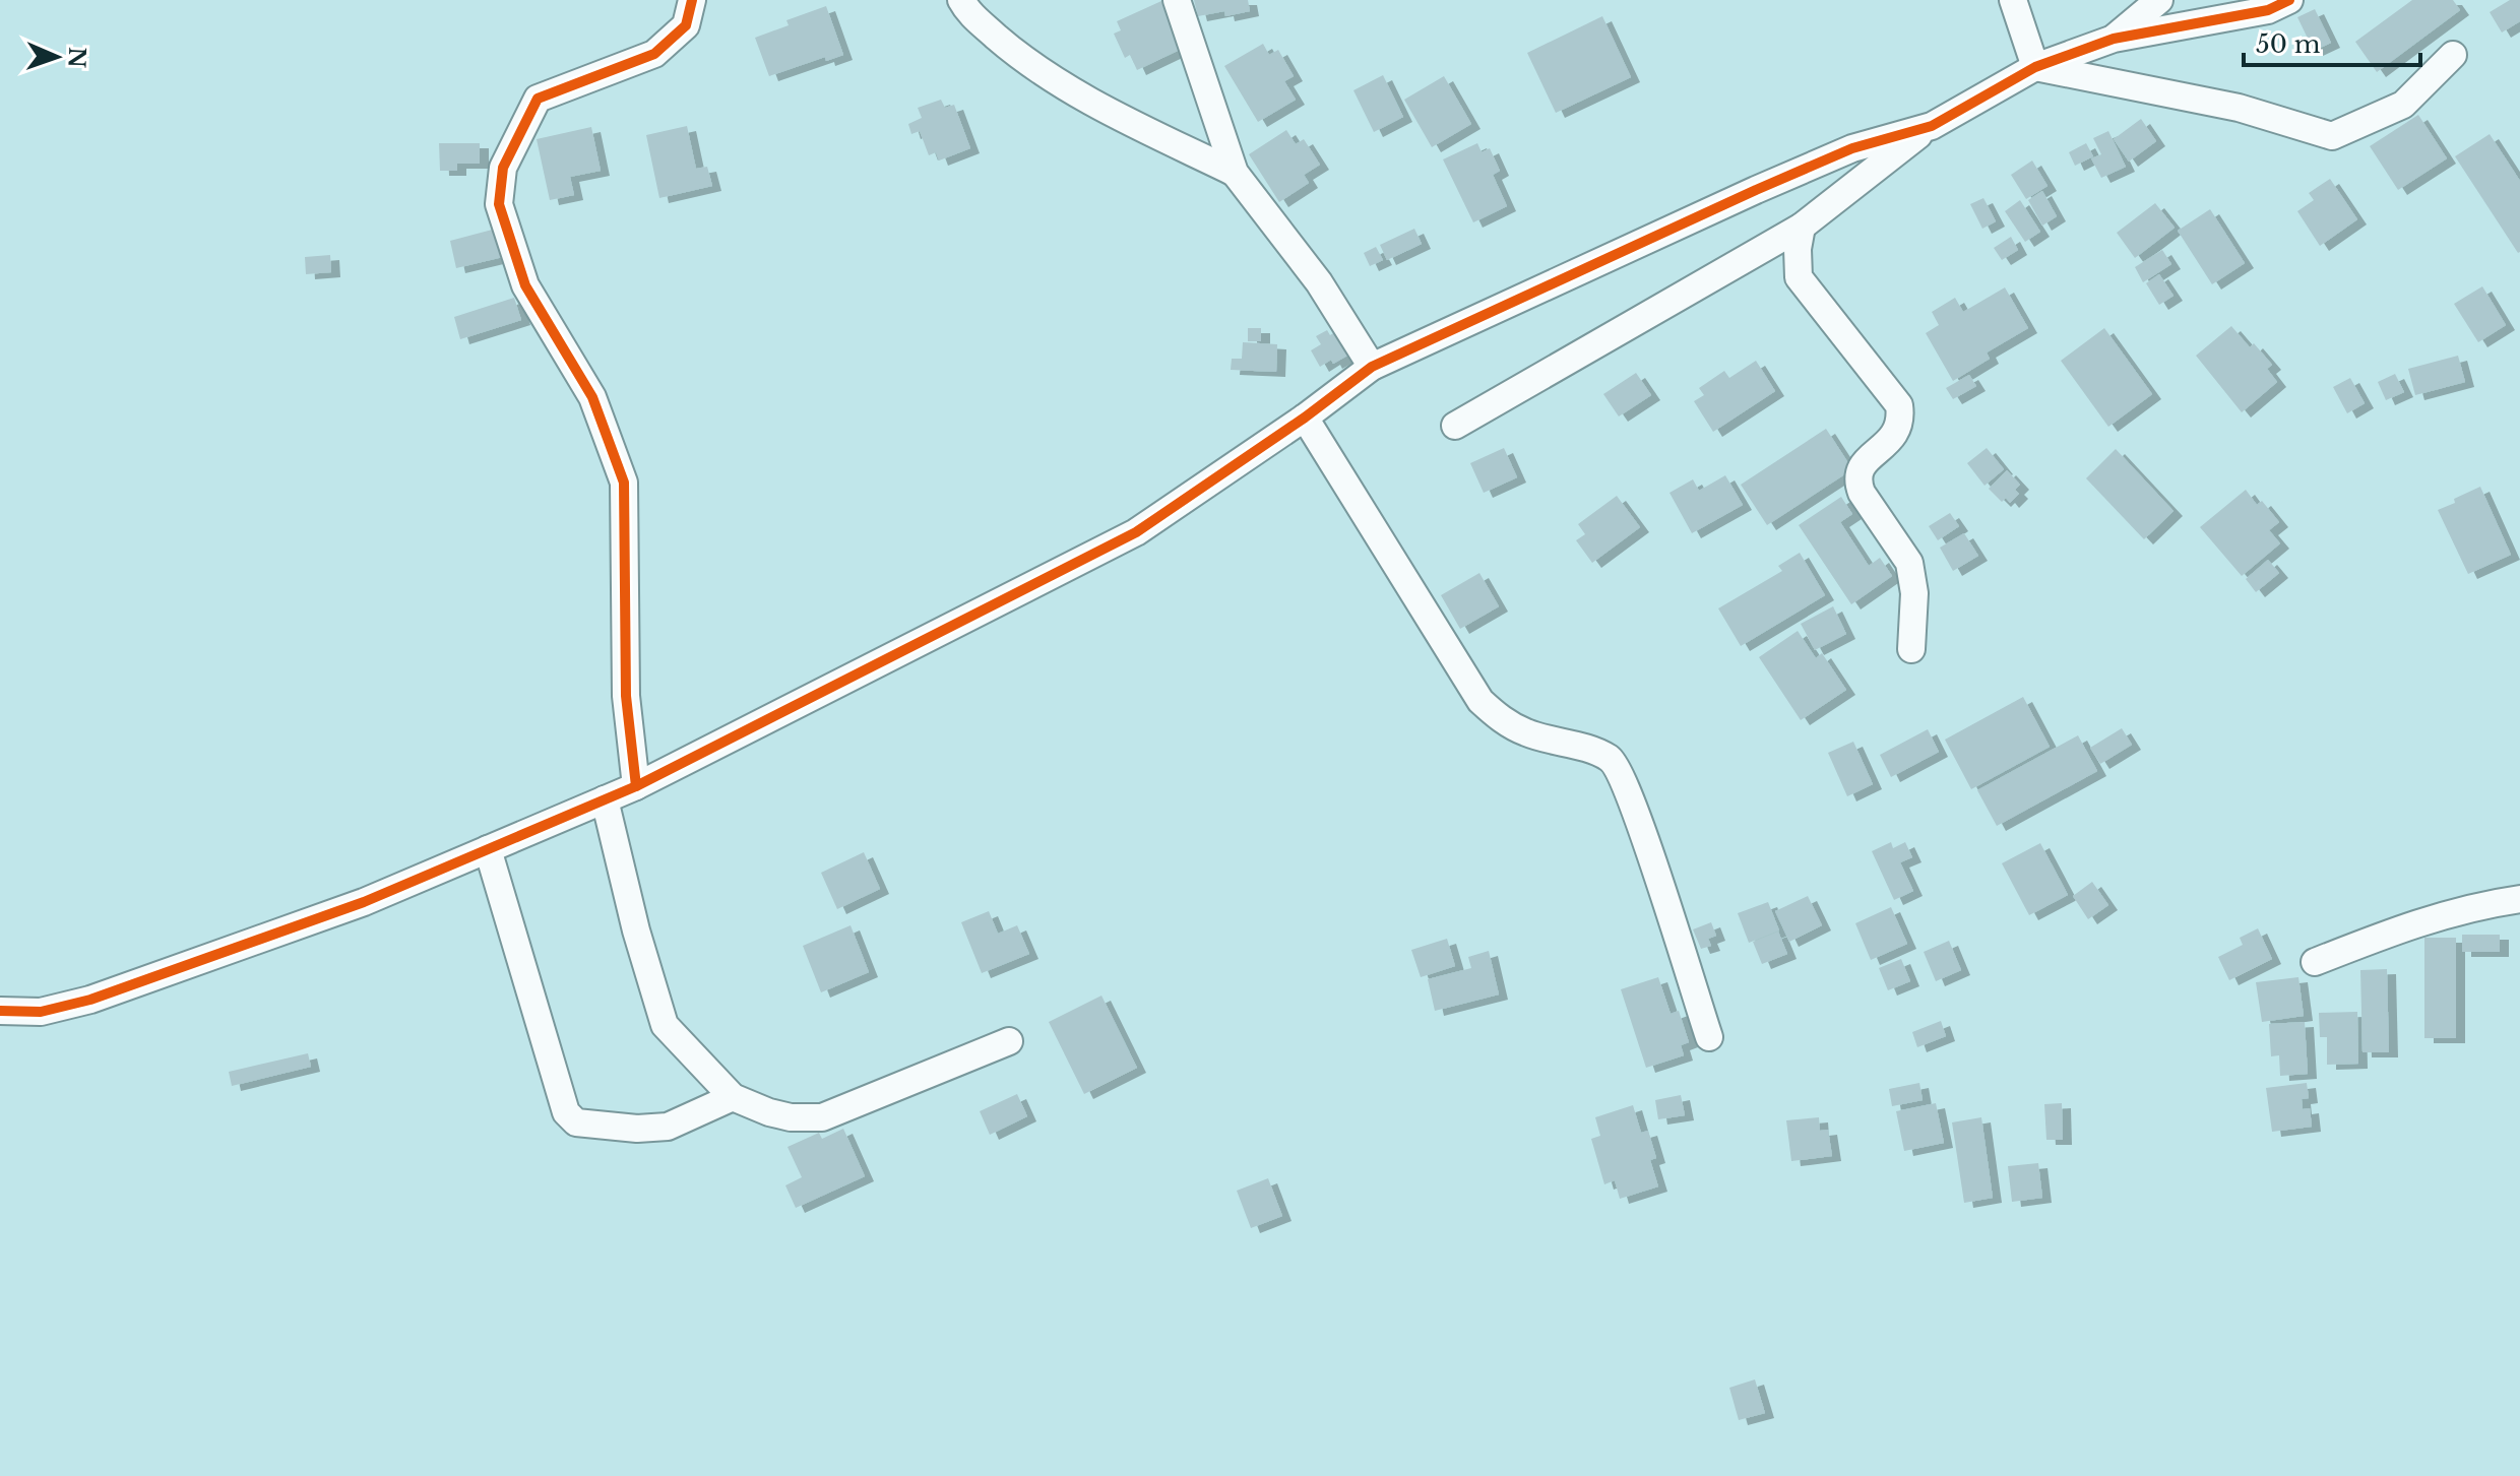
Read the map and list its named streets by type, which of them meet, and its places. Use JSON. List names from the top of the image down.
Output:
{
  "scale_bar": "50 m",
  "north": "right"
}
